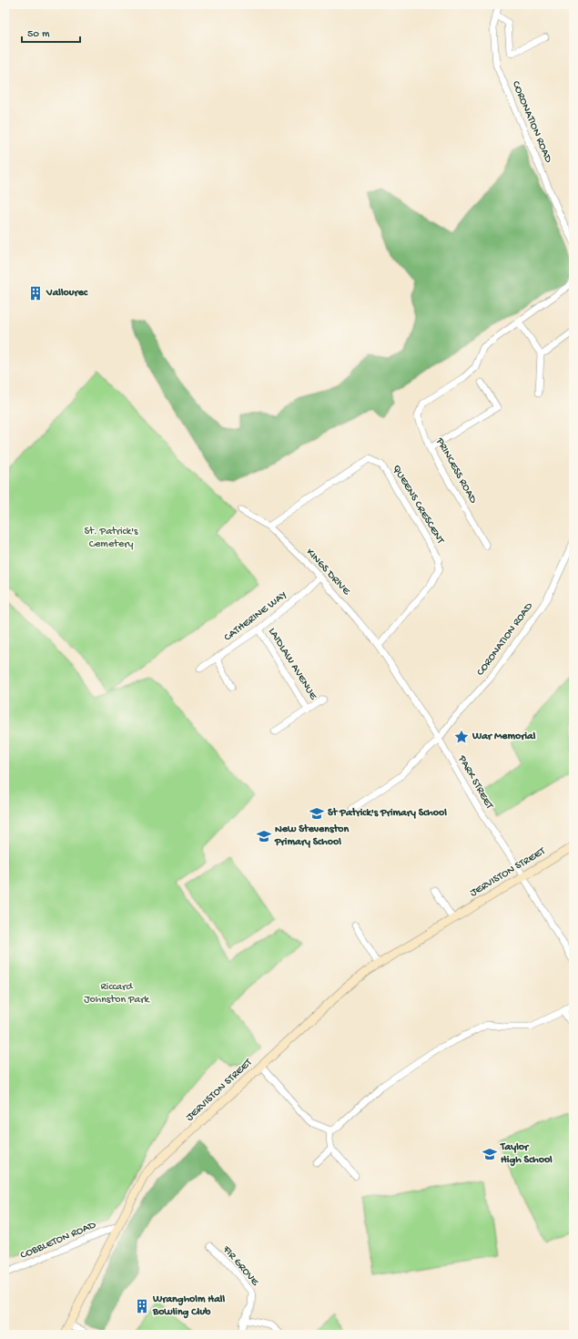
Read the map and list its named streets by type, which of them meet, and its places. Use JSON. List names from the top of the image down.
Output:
{
  "streets": {
    "main road": ["JERVISTON STREET"],
    "street": [
      "CORONATION ROAD",
      "PRINCESS ROAD",
      "QUEENS CRESCENT",
      "KINGS DRIVE",
      "CATHERINE WAY",
      "LAIDLAW AVENUE",
      "PARK STREET",
      "COBBLETON ROAD",
      "FIR GROVE"
    ]
  },
  "crossings": [
    ["CORONATION ROAD", "PARK STREET"],
    ["QUEENS CRESCENT", "KINGS DRIVE"],
    ["KINGS DRIVE", "CATHERINE WAY"],
    ["KINGS DRIVE", "PARK STREET"],
    ["CATHERINE WAY", "LAIDLAW AVENUE"],
    ["PARK STREET", "JERVISTON STREET"],
    ["JERVISTON STREET", "COBBLETON ROAD"]
  ],
  "parks": ["St. Patrick's Cemetery", "Riccard Johnston Park"],
  "places": {
    "building": ["Vallourec", "Wrangholm Hall Bowling Club"],
    "place": ["War Memorial"],
    "school or university": ["St Patrick's Primary School", "New Stevenston Primary School", "Taylor High School"]
  },
  "scale_bar": "50 m"
}
